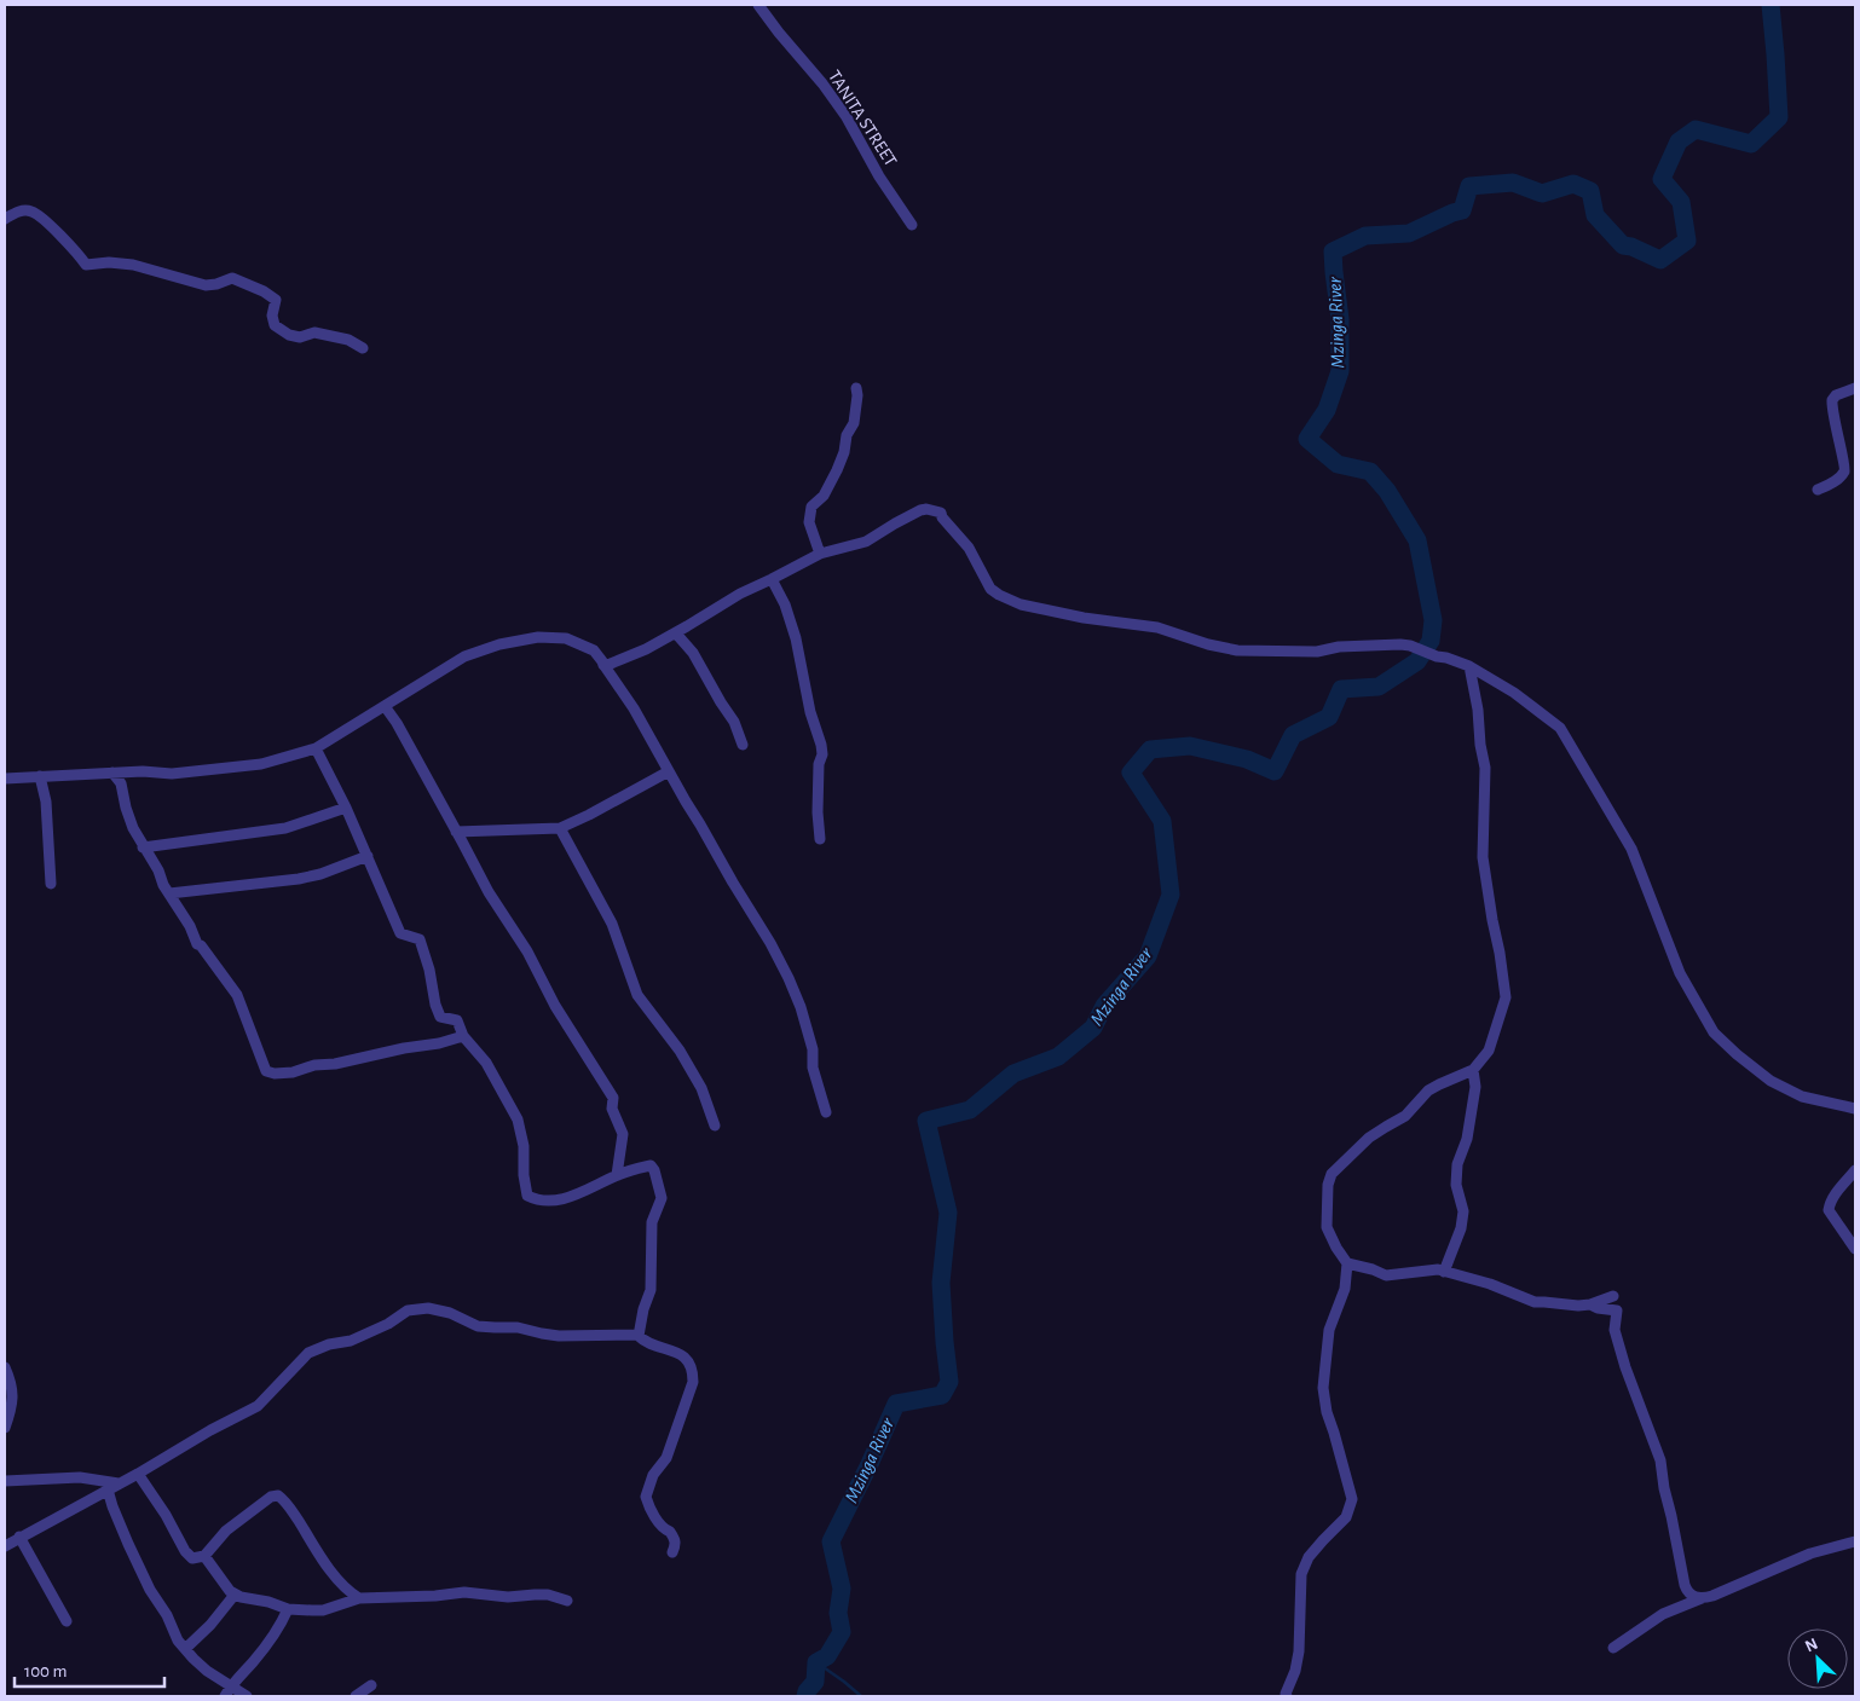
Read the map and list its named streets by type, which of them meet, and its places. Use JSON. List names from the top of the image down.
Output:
{
  "streets": {
    "street": ["TANITA STREET"]
  },
  "water": ["Mzinga River"],
  "scale_bar": "100 m",
  "north": "top left"
}
